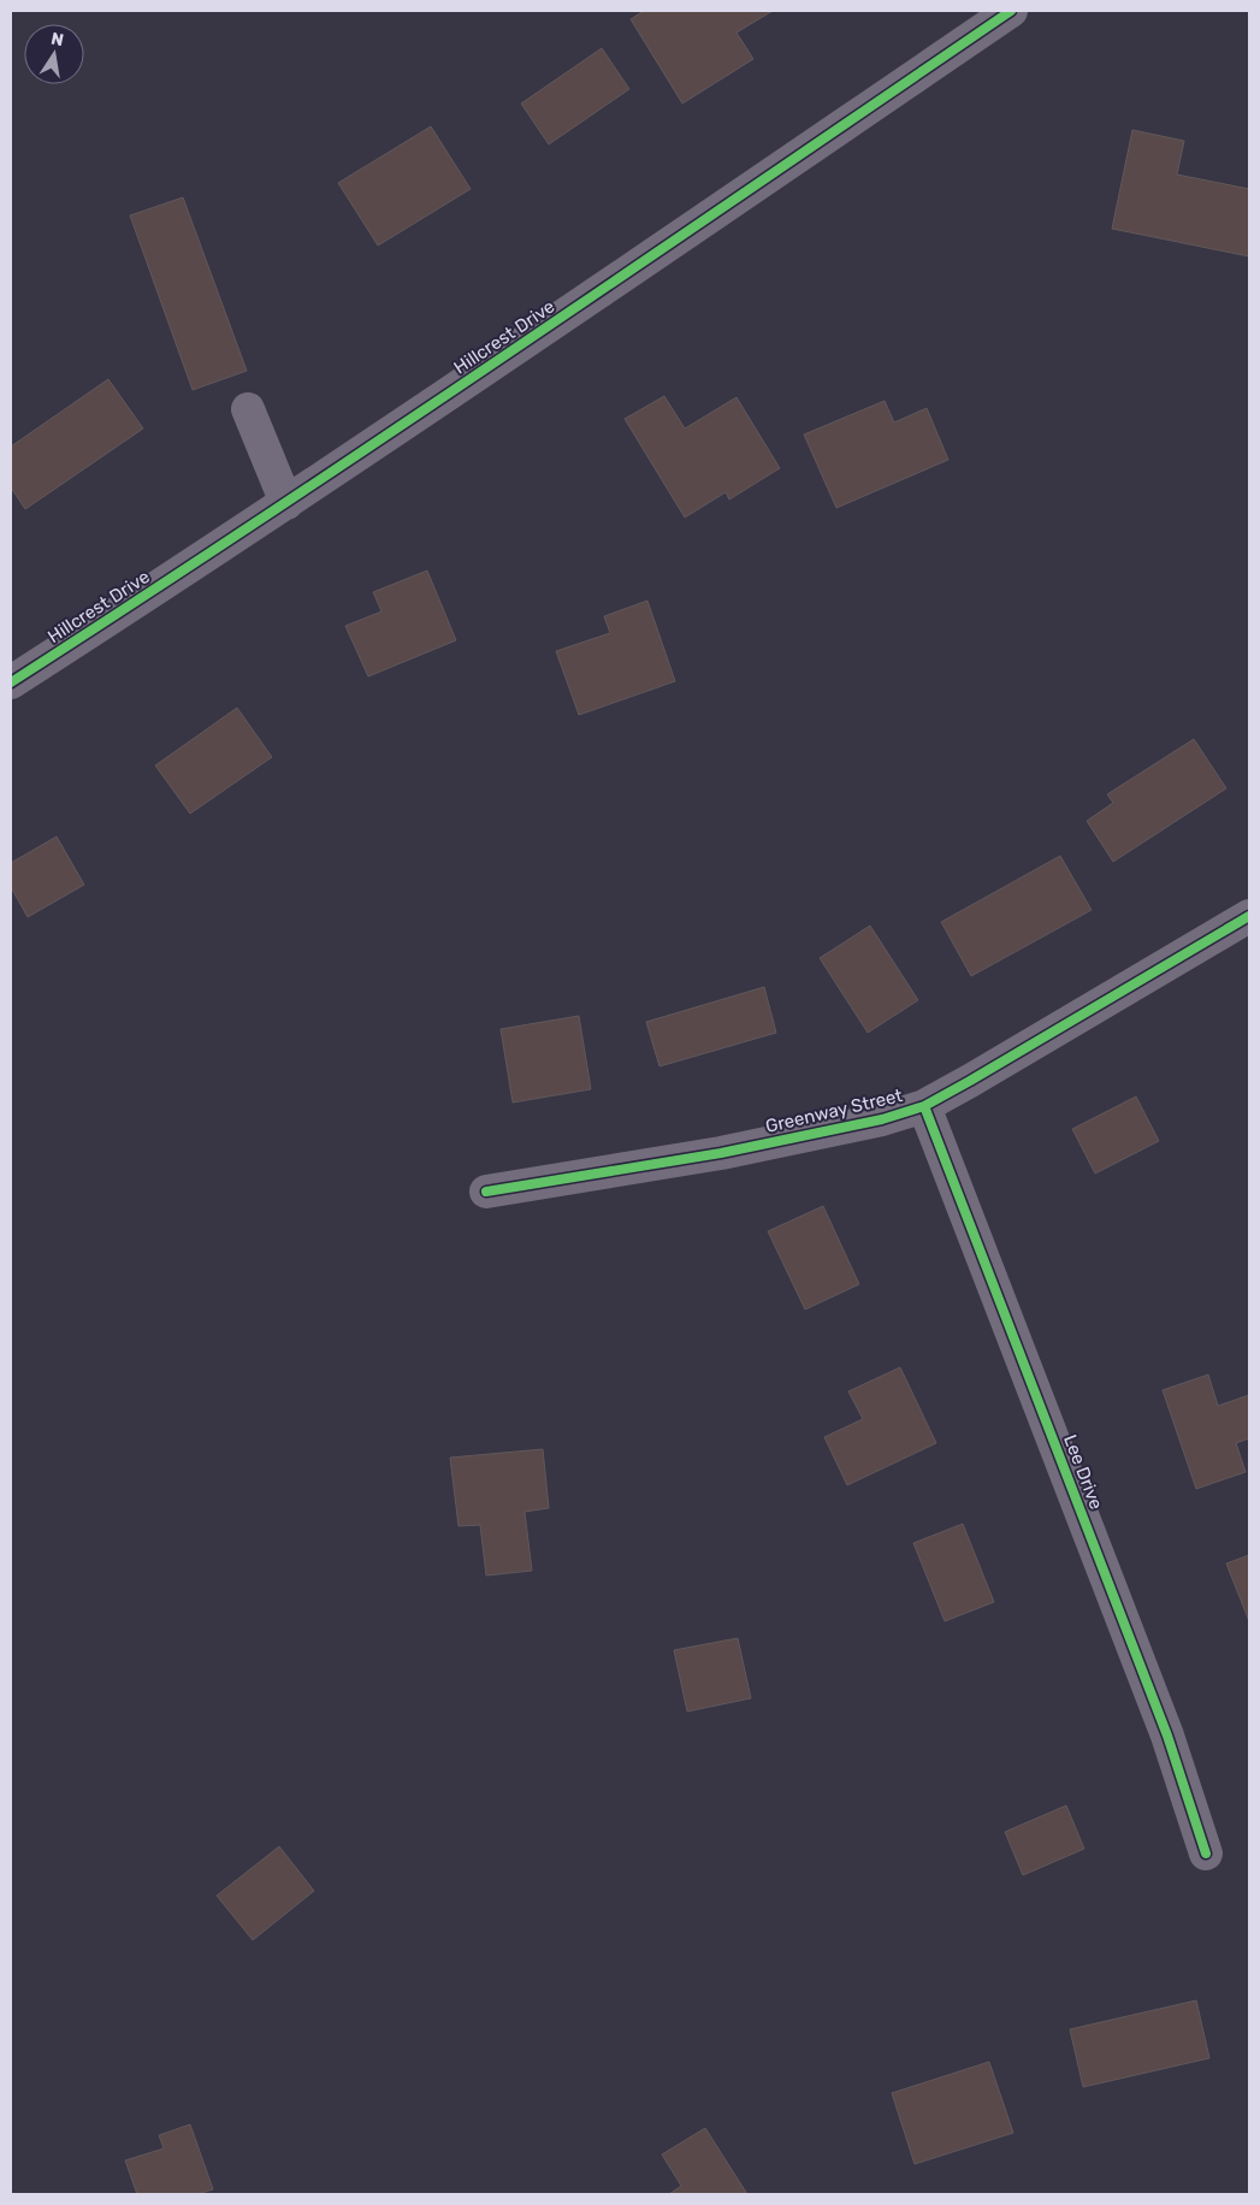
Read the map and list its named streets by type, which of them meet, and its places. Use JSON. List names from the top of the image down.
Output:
{
  "streets": {
    "street": ["Hillcrest Drive", "Greenway Street", "Lee Drive"]
  },
  "crossings": [
    ["Greenway Street", "Lee Drive"]
  ],
  "north": "top"
}
